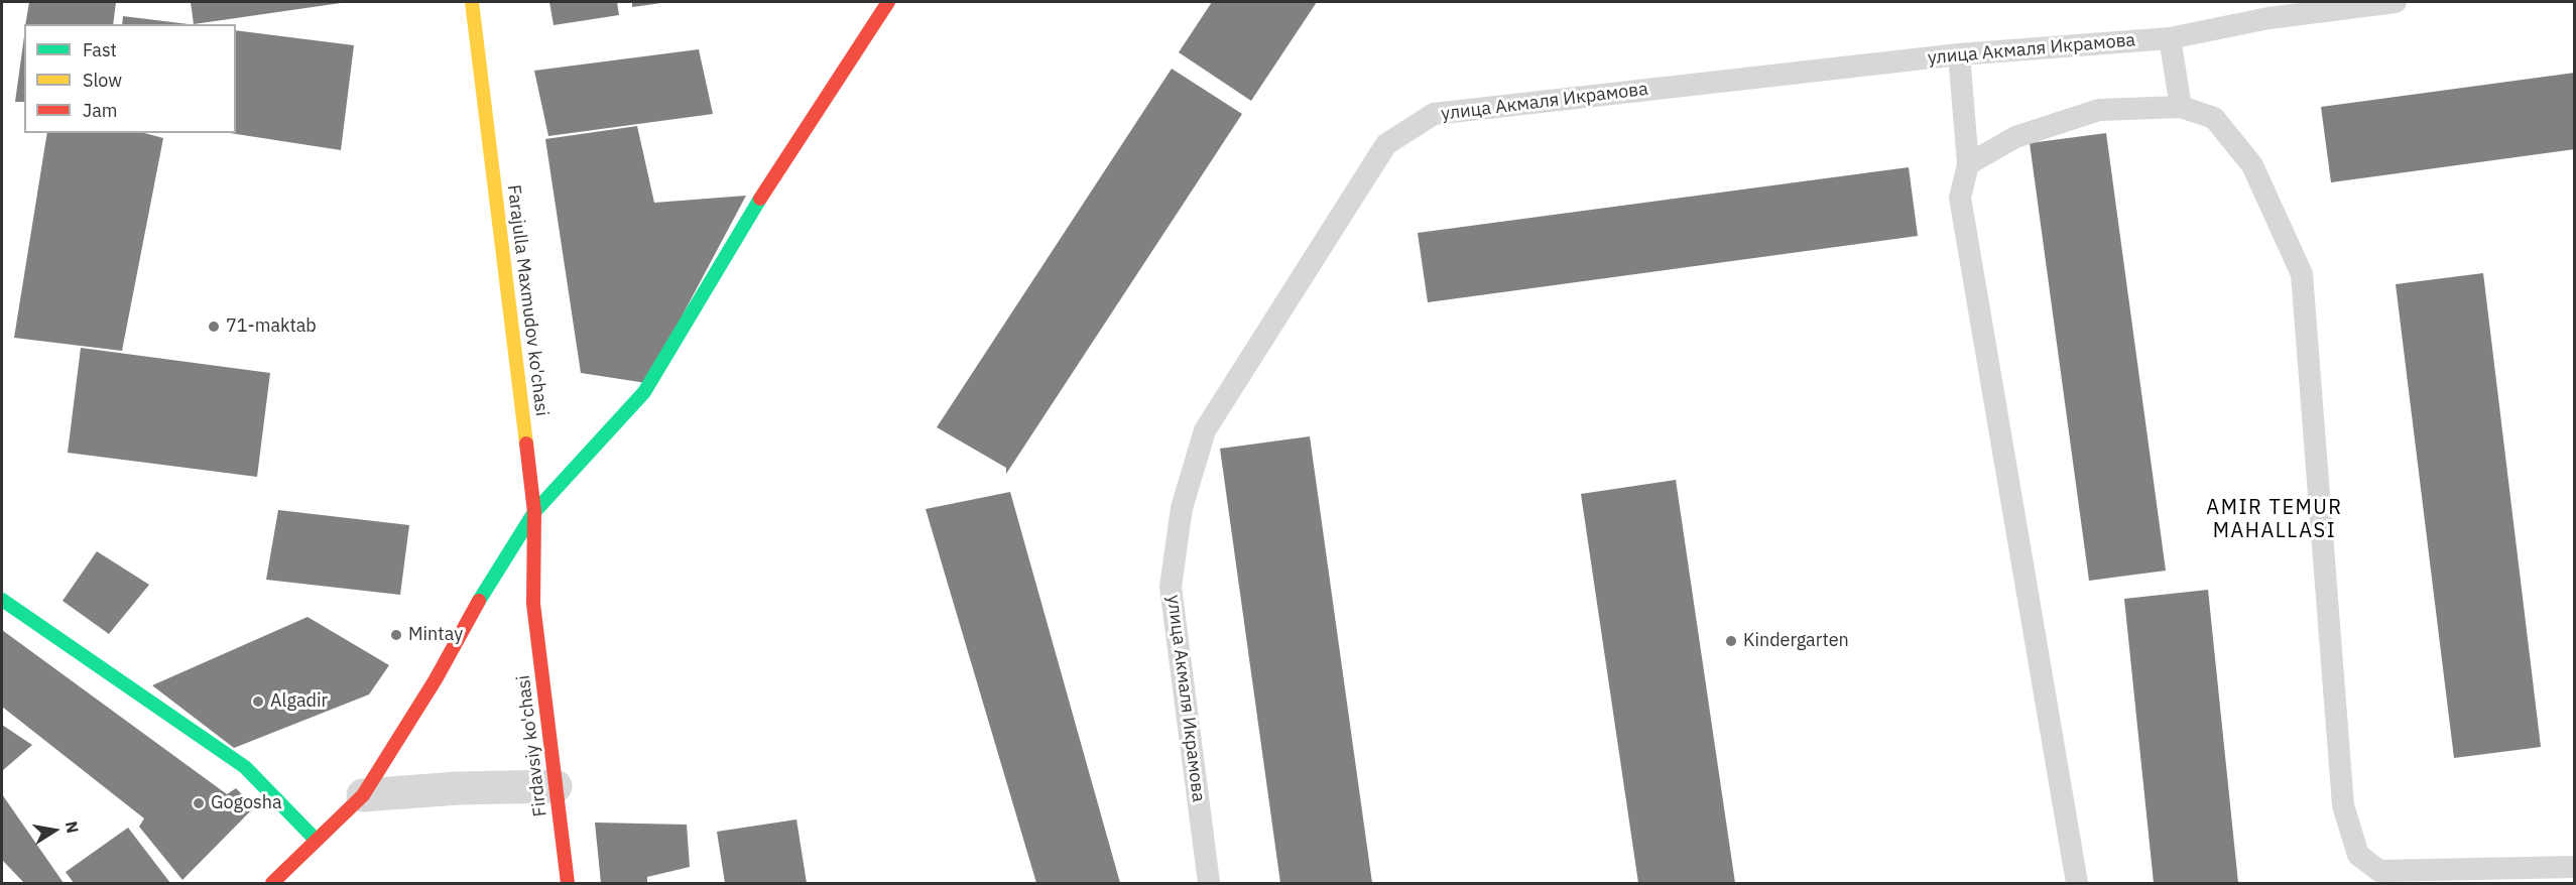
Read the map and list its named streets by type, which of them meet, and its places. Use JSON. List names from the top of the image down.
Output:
{
  "streets": {
    "street": ["Farajulla Maxmudov ko'chasi", "Firdavsiy ko'chasi"],
    "lane": ["улица Акмаля Икрамова"]
  },
  "crossings": [
    ["Farajulla Maxmudov ko'chasi", "Firdavsiy ko'chasi"]
  ],
  "districts": ["AMIR TEMUR MAHALLASI"],
  "places": [
    "71-maktab",
    "Mintay",
    "Kindergarten",
    "Algadir",
    "Gogosha"
  ],
  "legend": ["Fast", "Slow", "Jam"],
  "north": "right"
}
